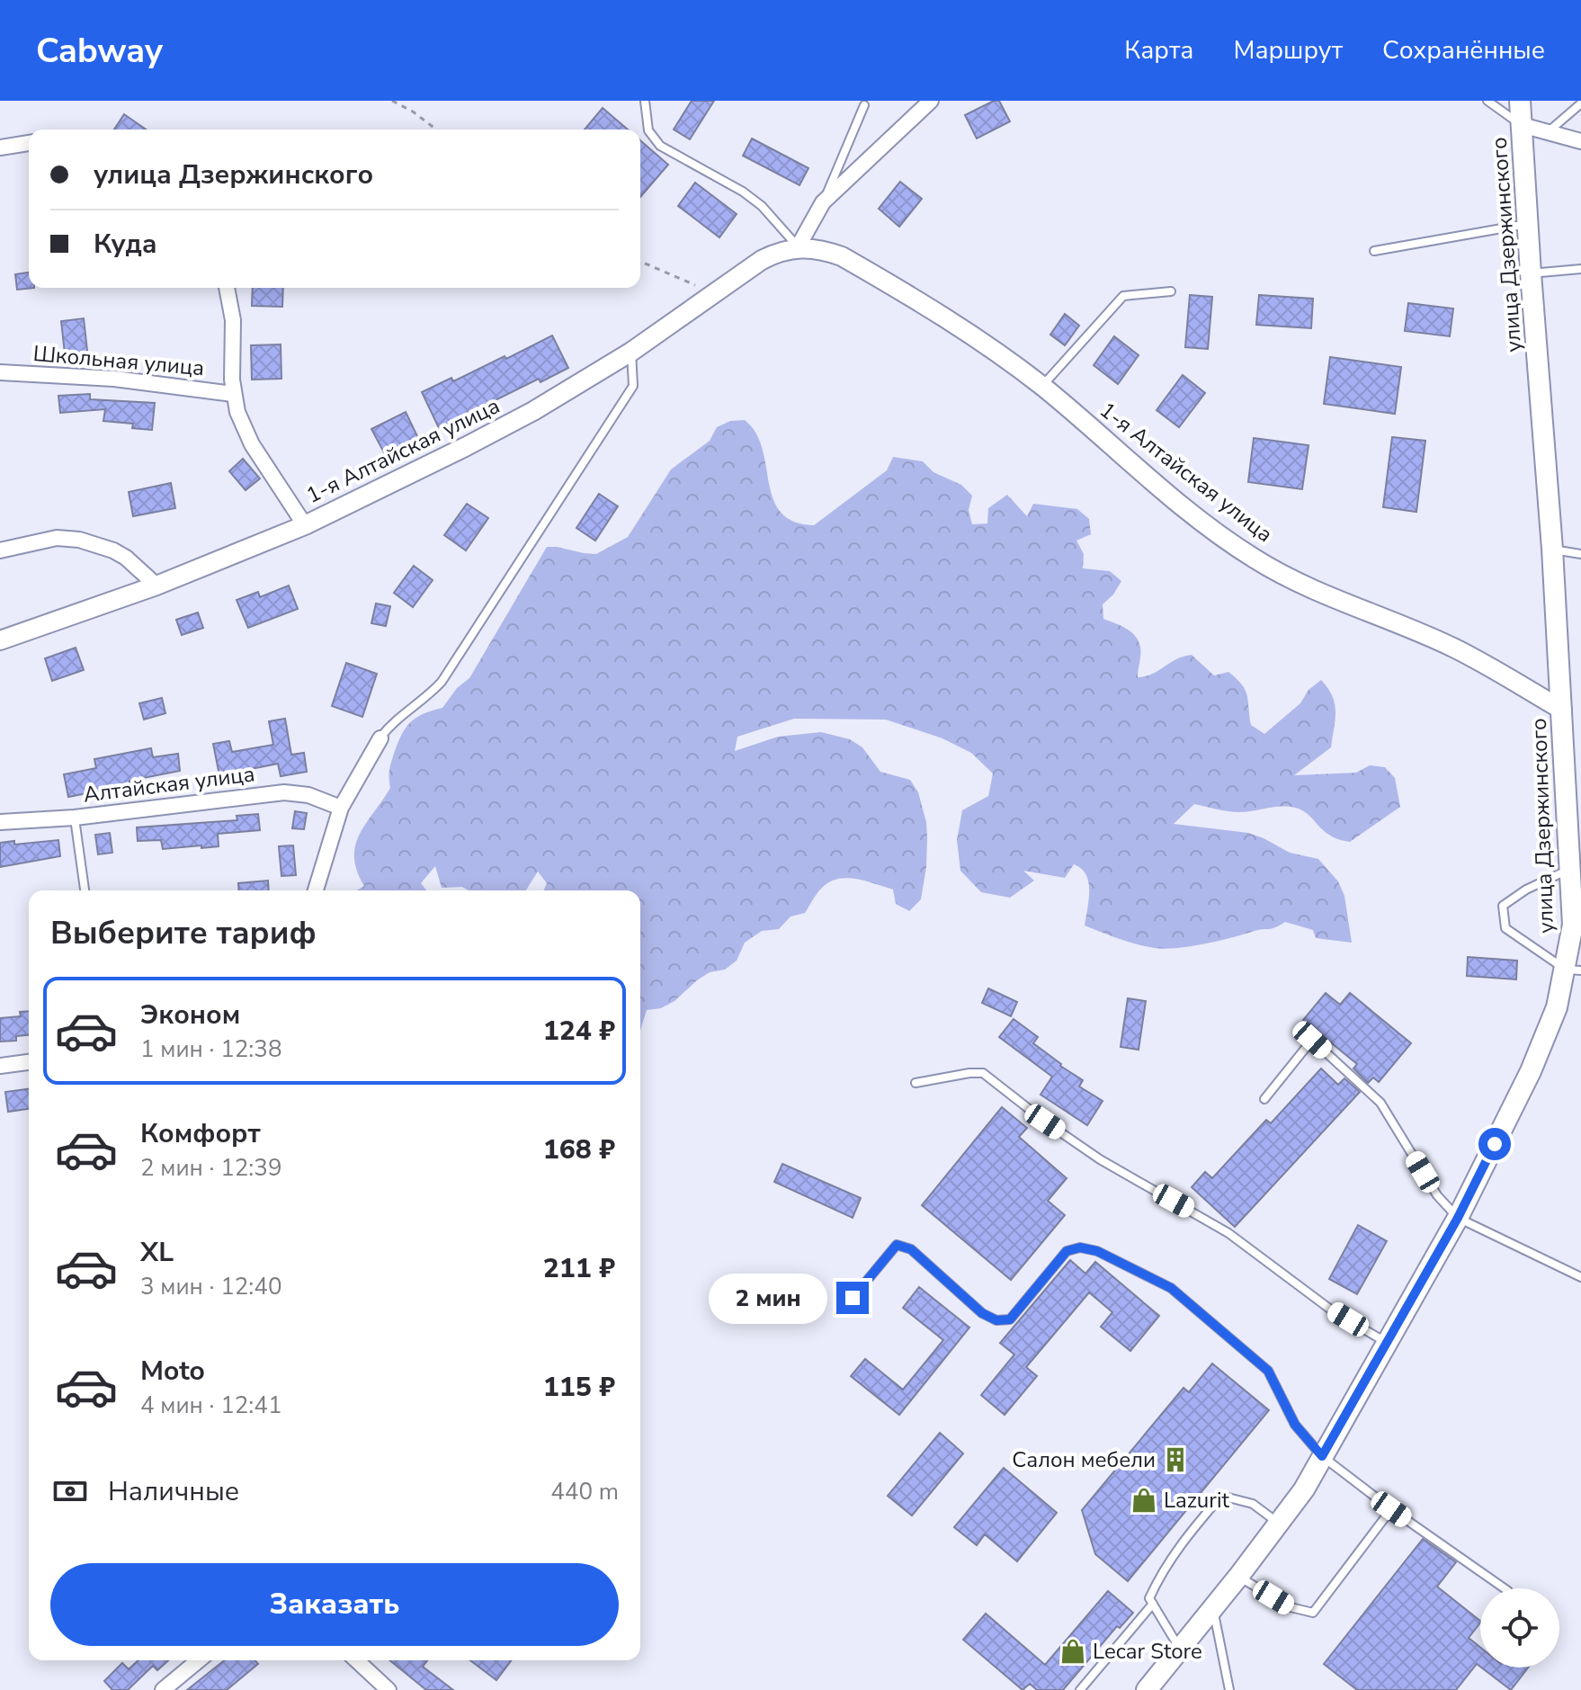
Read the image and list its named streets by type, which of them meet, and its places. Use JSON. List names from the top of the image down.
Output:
{
  "streets": {
    "main road": ["улица Дзержинского"],
    "street": ["Школьная улица", "1-я Алтайская улица", "Алтайская улица"]
  },
  "crossings": [
    ["улица Дзержинского", "1-я Алтайская улица"]
  ],
  "places": {
    "building": ["Салон мебели"],
    "shop": ["Lazurit", "Lecar Store"]
  },
  "page": {
    "header": "Cabway",
    "nav": ["Карта", "Маршрут", "Сохранённые"],
    "banner": ["улица Дзержинского", "Куда"],
    "heading": "Выберите тариф",
    "list": [
      {
        "name": "Эконом",
        "note": "1 мин · 12:38",
        "value": "124 ₽"
      },
      {
        "name": "Комфорт",
        "note": "2 мин · 12:39",
        "value": "168 ₽"
      },
      {
        "name": "XL",
        "note": "3 мин · 12:40",
        "value": "211 ₽"
      },
      {
        "name": "Moto",
        "note": "4 мин · 12:41",
        "value": "115 ₽"
      }
    ],
    "bubble": "2 мин",
    "pay": ["Наличные", "440 m"],
    "buttons": "Заказать"
  }
}
